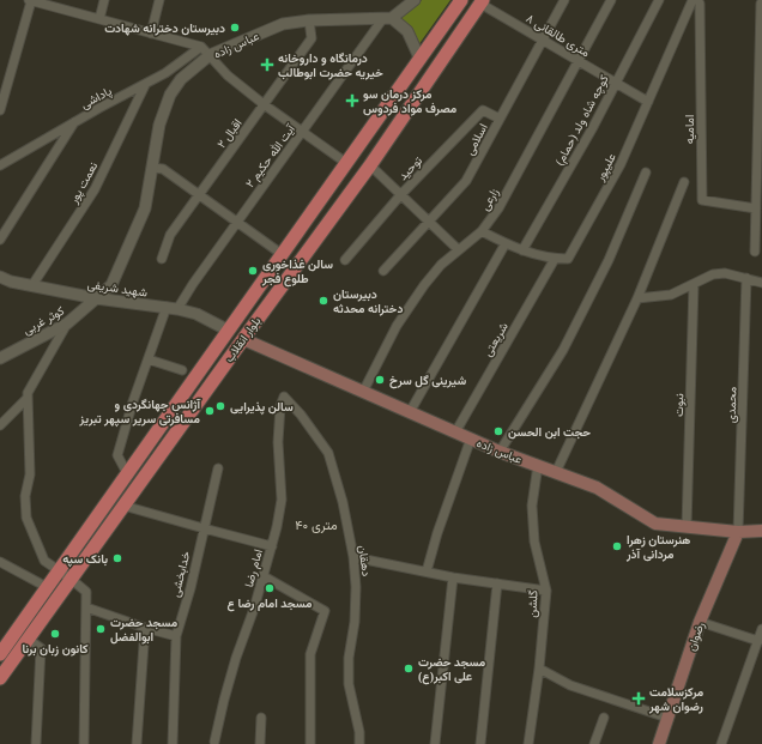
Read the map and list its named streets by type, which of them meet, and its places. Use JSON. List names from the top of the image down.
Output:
{
  "streets": {
    "main road": ["عباس زاده", "بلوار انقلاب", "رضوان"],
    "street": [
      "۸ متری طالقانی",
      "پاداشی",
      "کوچه شاه ولد (حمام)",
      "امامیه",
      "اقبال ۲",
      "اسلامی",
      "آیت الله حکیم ۲",
      "علیپور",
      "توحید",
      "نعمت پور",
      "زارعی",
      "شهید شریفى",
      "کوثر غربی",
      "شریعتی",
      "نبوت",
      "محمدی",
      "دهقان",
      "امام رضا",
      "خدابخشی",
      "گلشن"
    ]
  },
  "crossings": [
    ["۸ متری طالقانی", "کوچه شاه ولد (حمام)"],
    ["۸ متری طالقانی", "اسلامی"],
    ["۸ متری طالقانی", "علیپور"],
    ["۸ متری طالقانی", "زارعی"],
    ["۸ متری طالقانی", "بلوار انقلاب"],
    ["عباس زاده", "اقبال ۲"],
    ["عباس زاده", "آیت الله حکیم ۲"],
    ["عباس زاده", "زارعی"],
    ["عباس زاده", "شهید شریفى"],
    ["عباس زاده", "کوثر غربی"],
    ["عباس زاده", "بلوار انقلاب"],
    ["عباس زاده", "شریعتی"],
    ["عباس زاده", "نبوت"],
    ["عباس زاده", "محمدی"],
    ["عباس زاده", "گلشن"],
    ["عباس زاده", "رضوان"],
    ["پاداشی", "نعمت پور"],
    ["امامیه", "علیپور"],
    ["اسلامی", "توحید"],
    ["آیت الله حکیم ۲", "شهید شریفى"],
    ["آیت الله حکیم ۲", "بلوار انقلاب"],
    ["علیپور", "شریعتی"],
    ["نعمت پور", "شهید شریفى"],
    ["شهید شریفى", "کوثر غربی"],
    ["شهید شریفى", "بلوار انقلاب"],
    ["محمدی", "رضوان"],
    ["دهقان", "امام رضا"]
  ],
  "districts": ["۴۰ متری"],
  "places": {
    "other": [
      "دبیرستان دخترانه شهادت",
      "سالن غذاخوری طلوع فجر",
      "دبیرستان دخترانه محدثه",
      "شیرینی گل سرخ",
      "سالن پذیرایی",
      "آژانس جهانگردی و مسافرتی سریر سپهر تبریز",
      "حجت ابن الحسن",
      "هنرستان زهرا مردانی آذر",
      "بانک سپه",
      "مسجد امام رضا ع",
      "مسجد حضرت ابوالفضل",
      "کانون زبان برنا",
      "مسجد حضرت علی اکبر(ع)"
    ],
    "health": ["درمانگاه و داروخانه خیریه حضرت ابوطالب", "مرکز درمان سو مصرف مواد فردوس", "مرکزسلامت رضوان شهر"]
  }
}
